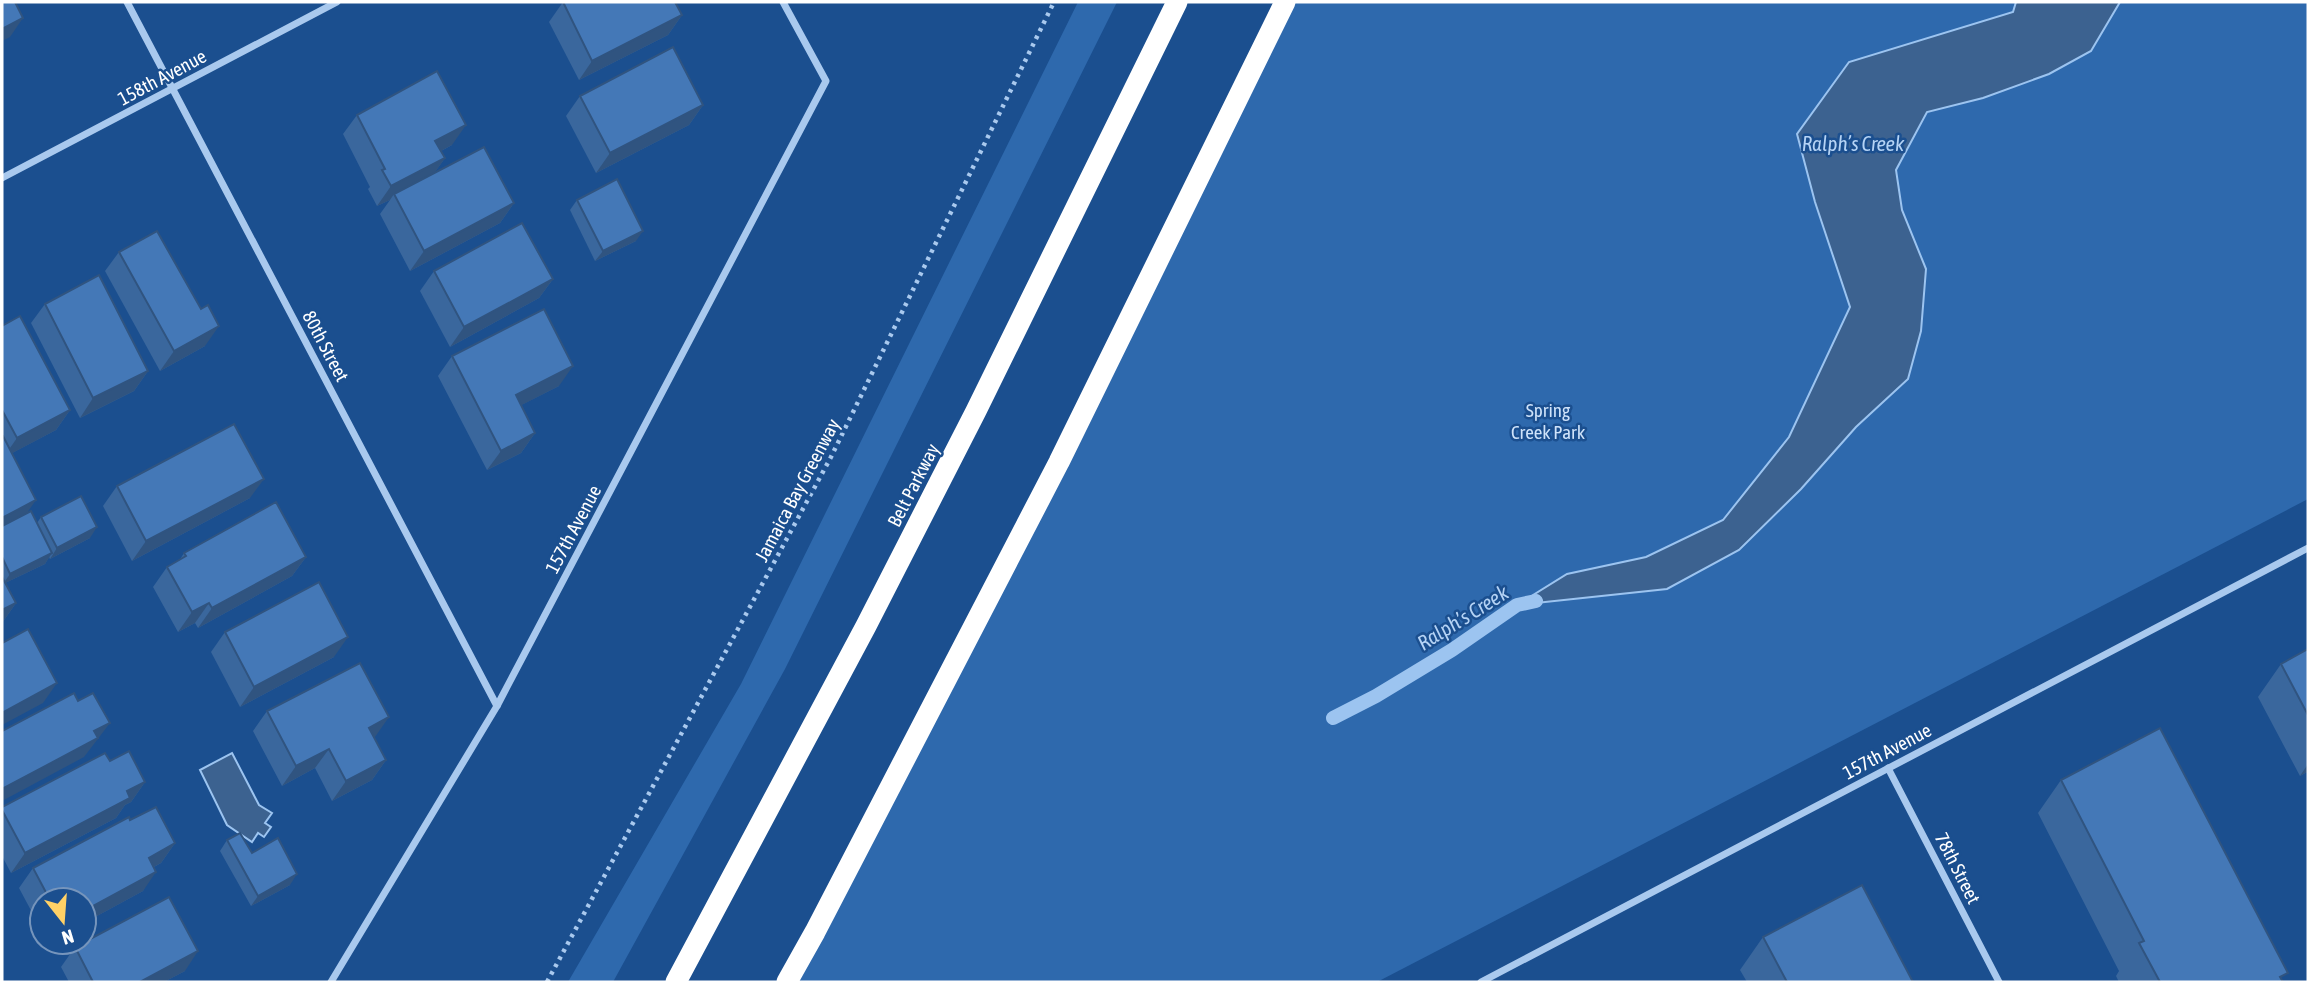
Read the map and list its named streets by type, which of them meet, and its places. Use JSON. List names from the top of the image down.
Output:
{
  "streets": {
    "highway": ["Belt Parkway"],
    "street": [
      "158th Avenue",
      "80th Street",
      "157th Avenue",
      "78th Street"
    ],
    "path": ["Jamaica Bay Greenway"]
  },
  "crossings": [
    ["158th Avenue", "80th Street"],
    ["80th Street", "157th Avenue"],
    ["157th Avenue", "78th Street"]
  ],
  "water": ["Ralph’s Creek"],
  "parks": ["Spring Creek Park"],
  "north": "bottom"
}
